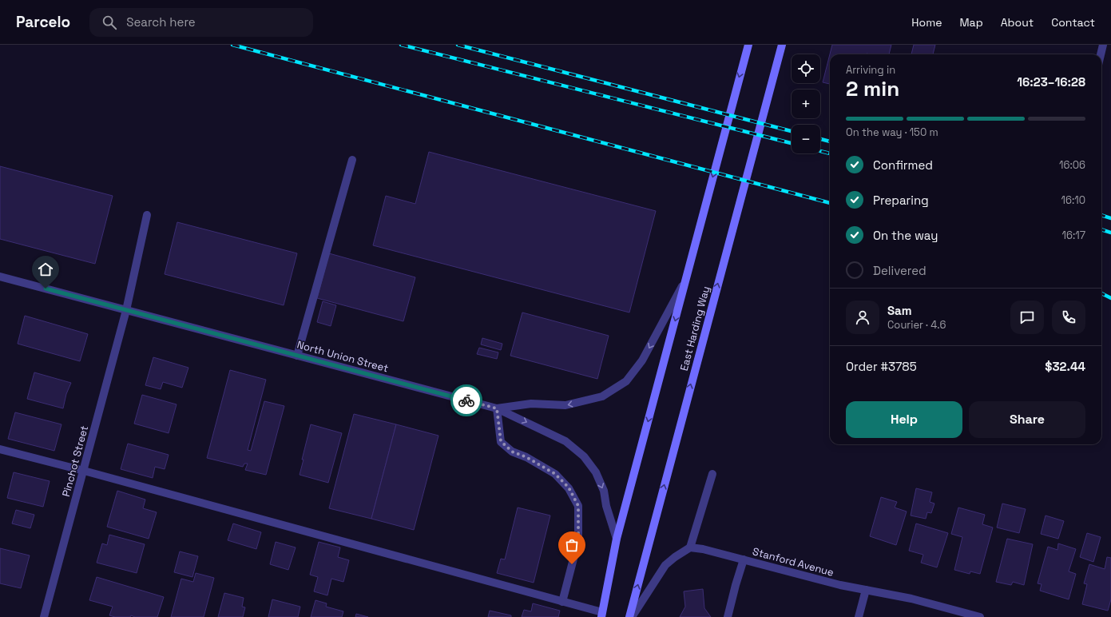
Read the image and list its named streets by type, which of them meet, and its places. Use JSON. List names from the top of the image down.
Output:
{
  "streets": {
    "street": [
      "East Harding Way",
      "North Union Street",
      "Pinchot Street",
      "Stanford Avenue"
    ]
  },
  "crossings": [
    ["East Harding Way", "North Union Street"],
    ["North Union Street", "Pinchot Street"]
  ],
  "page": {
    "header": "Parcelo",
    "search": "Search here",
    "nav": [
      "Home",
      "Map",
      "About",
      "Contact"
    ],
    "map_buttons": ["+", "−"],
    "heading": ["2 min", "Arriving in", "16:23–16:28"],
    "panel": [
      "Sam",
      "Courier · 4.6",
      "Order #3785",
      "$32.44"
    ],
    "bar": "On the way · 150 m",
    "list": [
      ["Confirmed", "16:06"],
      ["Preparing", "16:10"],
      ["On the way", "16:17"],
      "Delivered"
    ],
    "buttons": ["Help", "Share"]
  }
}
